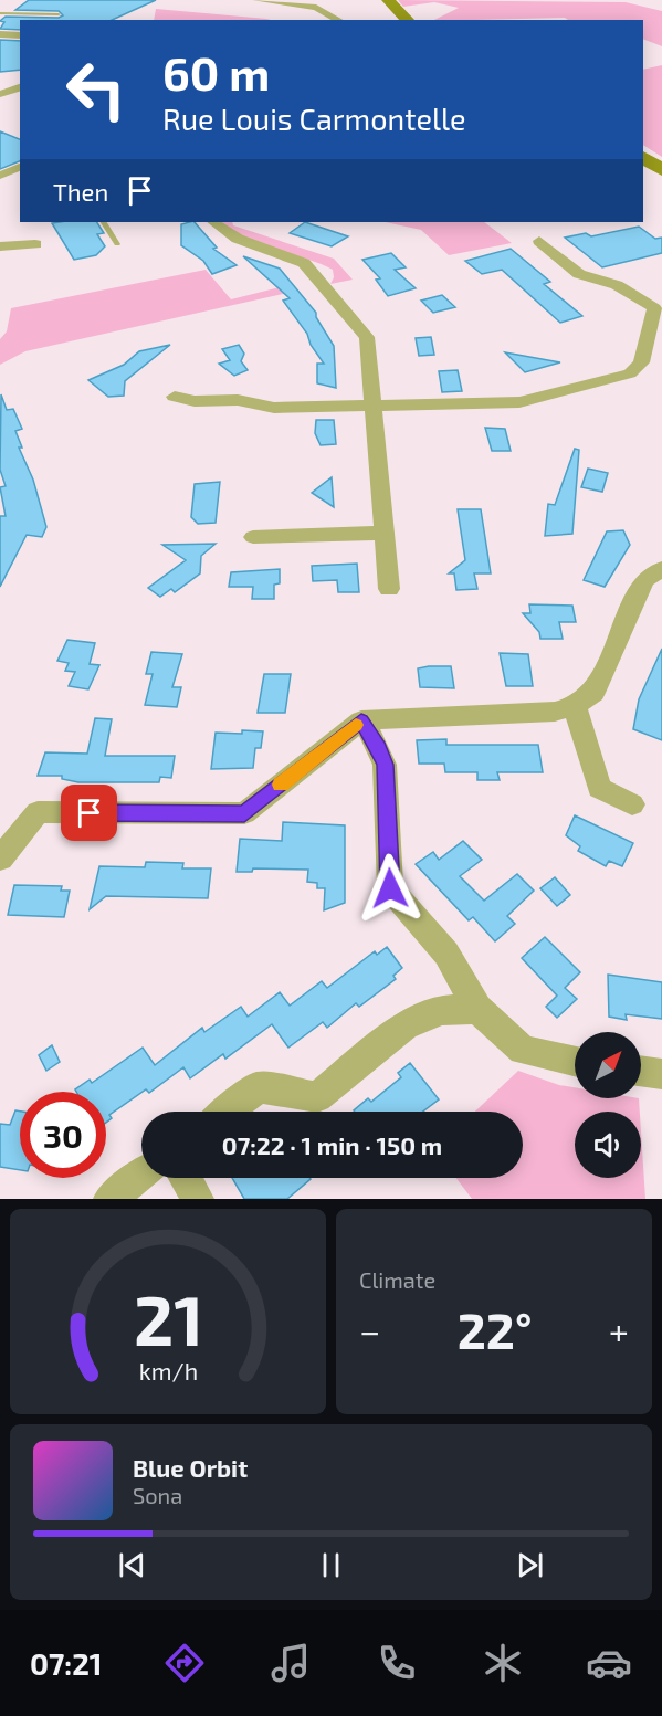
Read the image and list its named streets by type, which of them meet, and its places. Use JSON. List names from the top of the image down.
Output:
{
  "north": "top right",
  "page": {
    "turn": ["60 m", "Rue Louis Carmontelle"],
    "then": "Then",
    "limit": "30",
    "trip": "07:22 · 1 min · 150 m",
    "tile": "Climate",
    "heat": ["−", "22°", "+"],
    "song": ["Blue Orbit", "Sona"],
    "tabs": "07:21",
    "gauge": ["21", "km/h"]
  }
}
